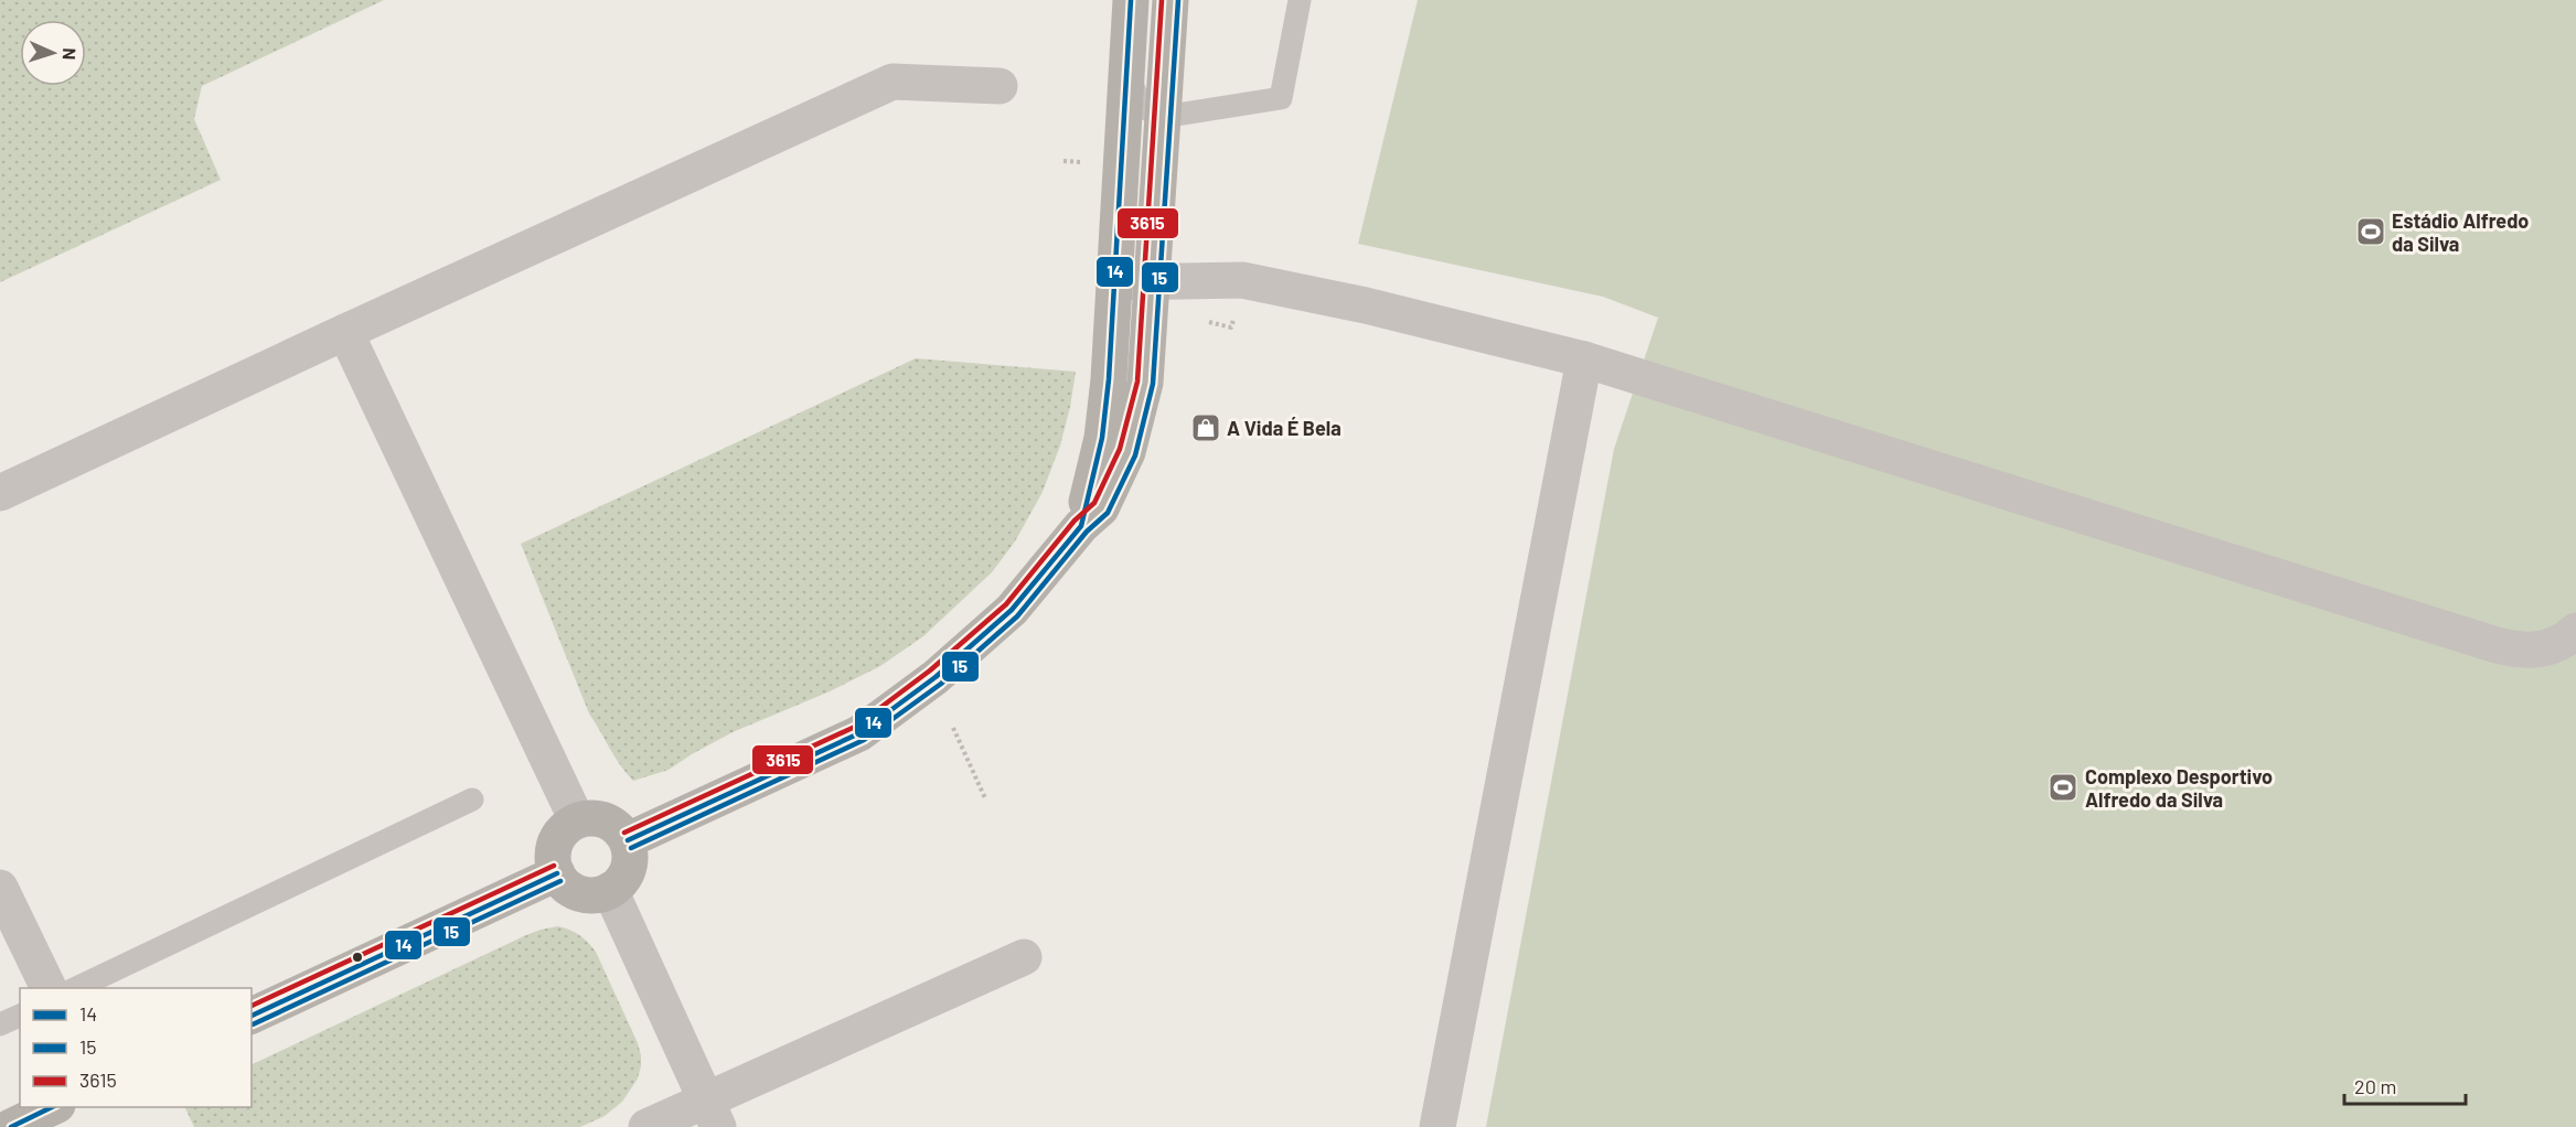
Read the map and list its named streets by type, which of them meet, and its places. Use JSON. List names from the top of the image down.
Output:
{
  "places": {
    "sports": ["Estádio Alfredo da Silva", "Complexo Desportivo Alfredo da Silva"],
    "shop": ["A Vida É Bela"]
  },
  "lines": ["transit line 14", "transit line 15", "transit line 3615"],
  "legend": ["14", "15", "3615"],
  "scale_bar": "20 m",
  "north": "right"
}
